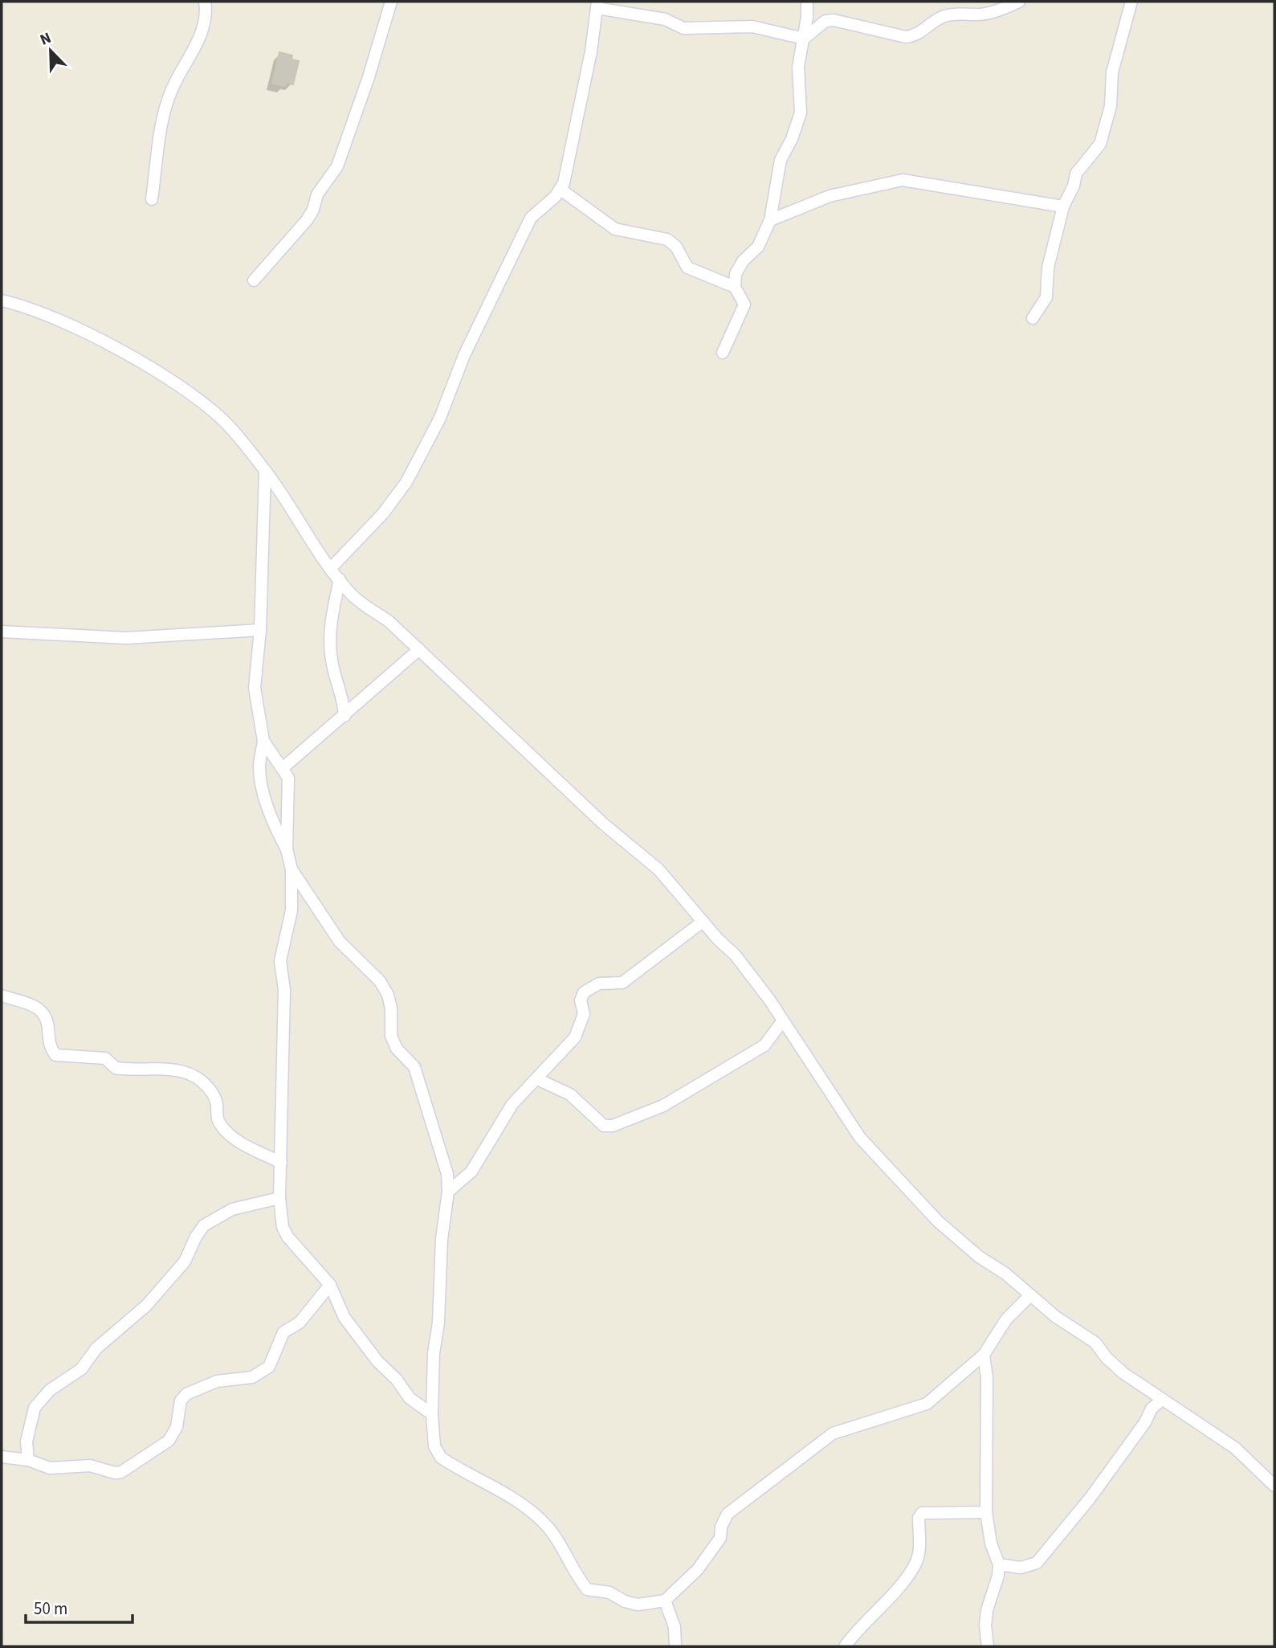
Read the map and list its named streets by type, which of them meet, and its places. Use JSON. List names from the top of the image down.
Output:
{
  "scale_bar": "50 m",
  "north": "top left"
}
